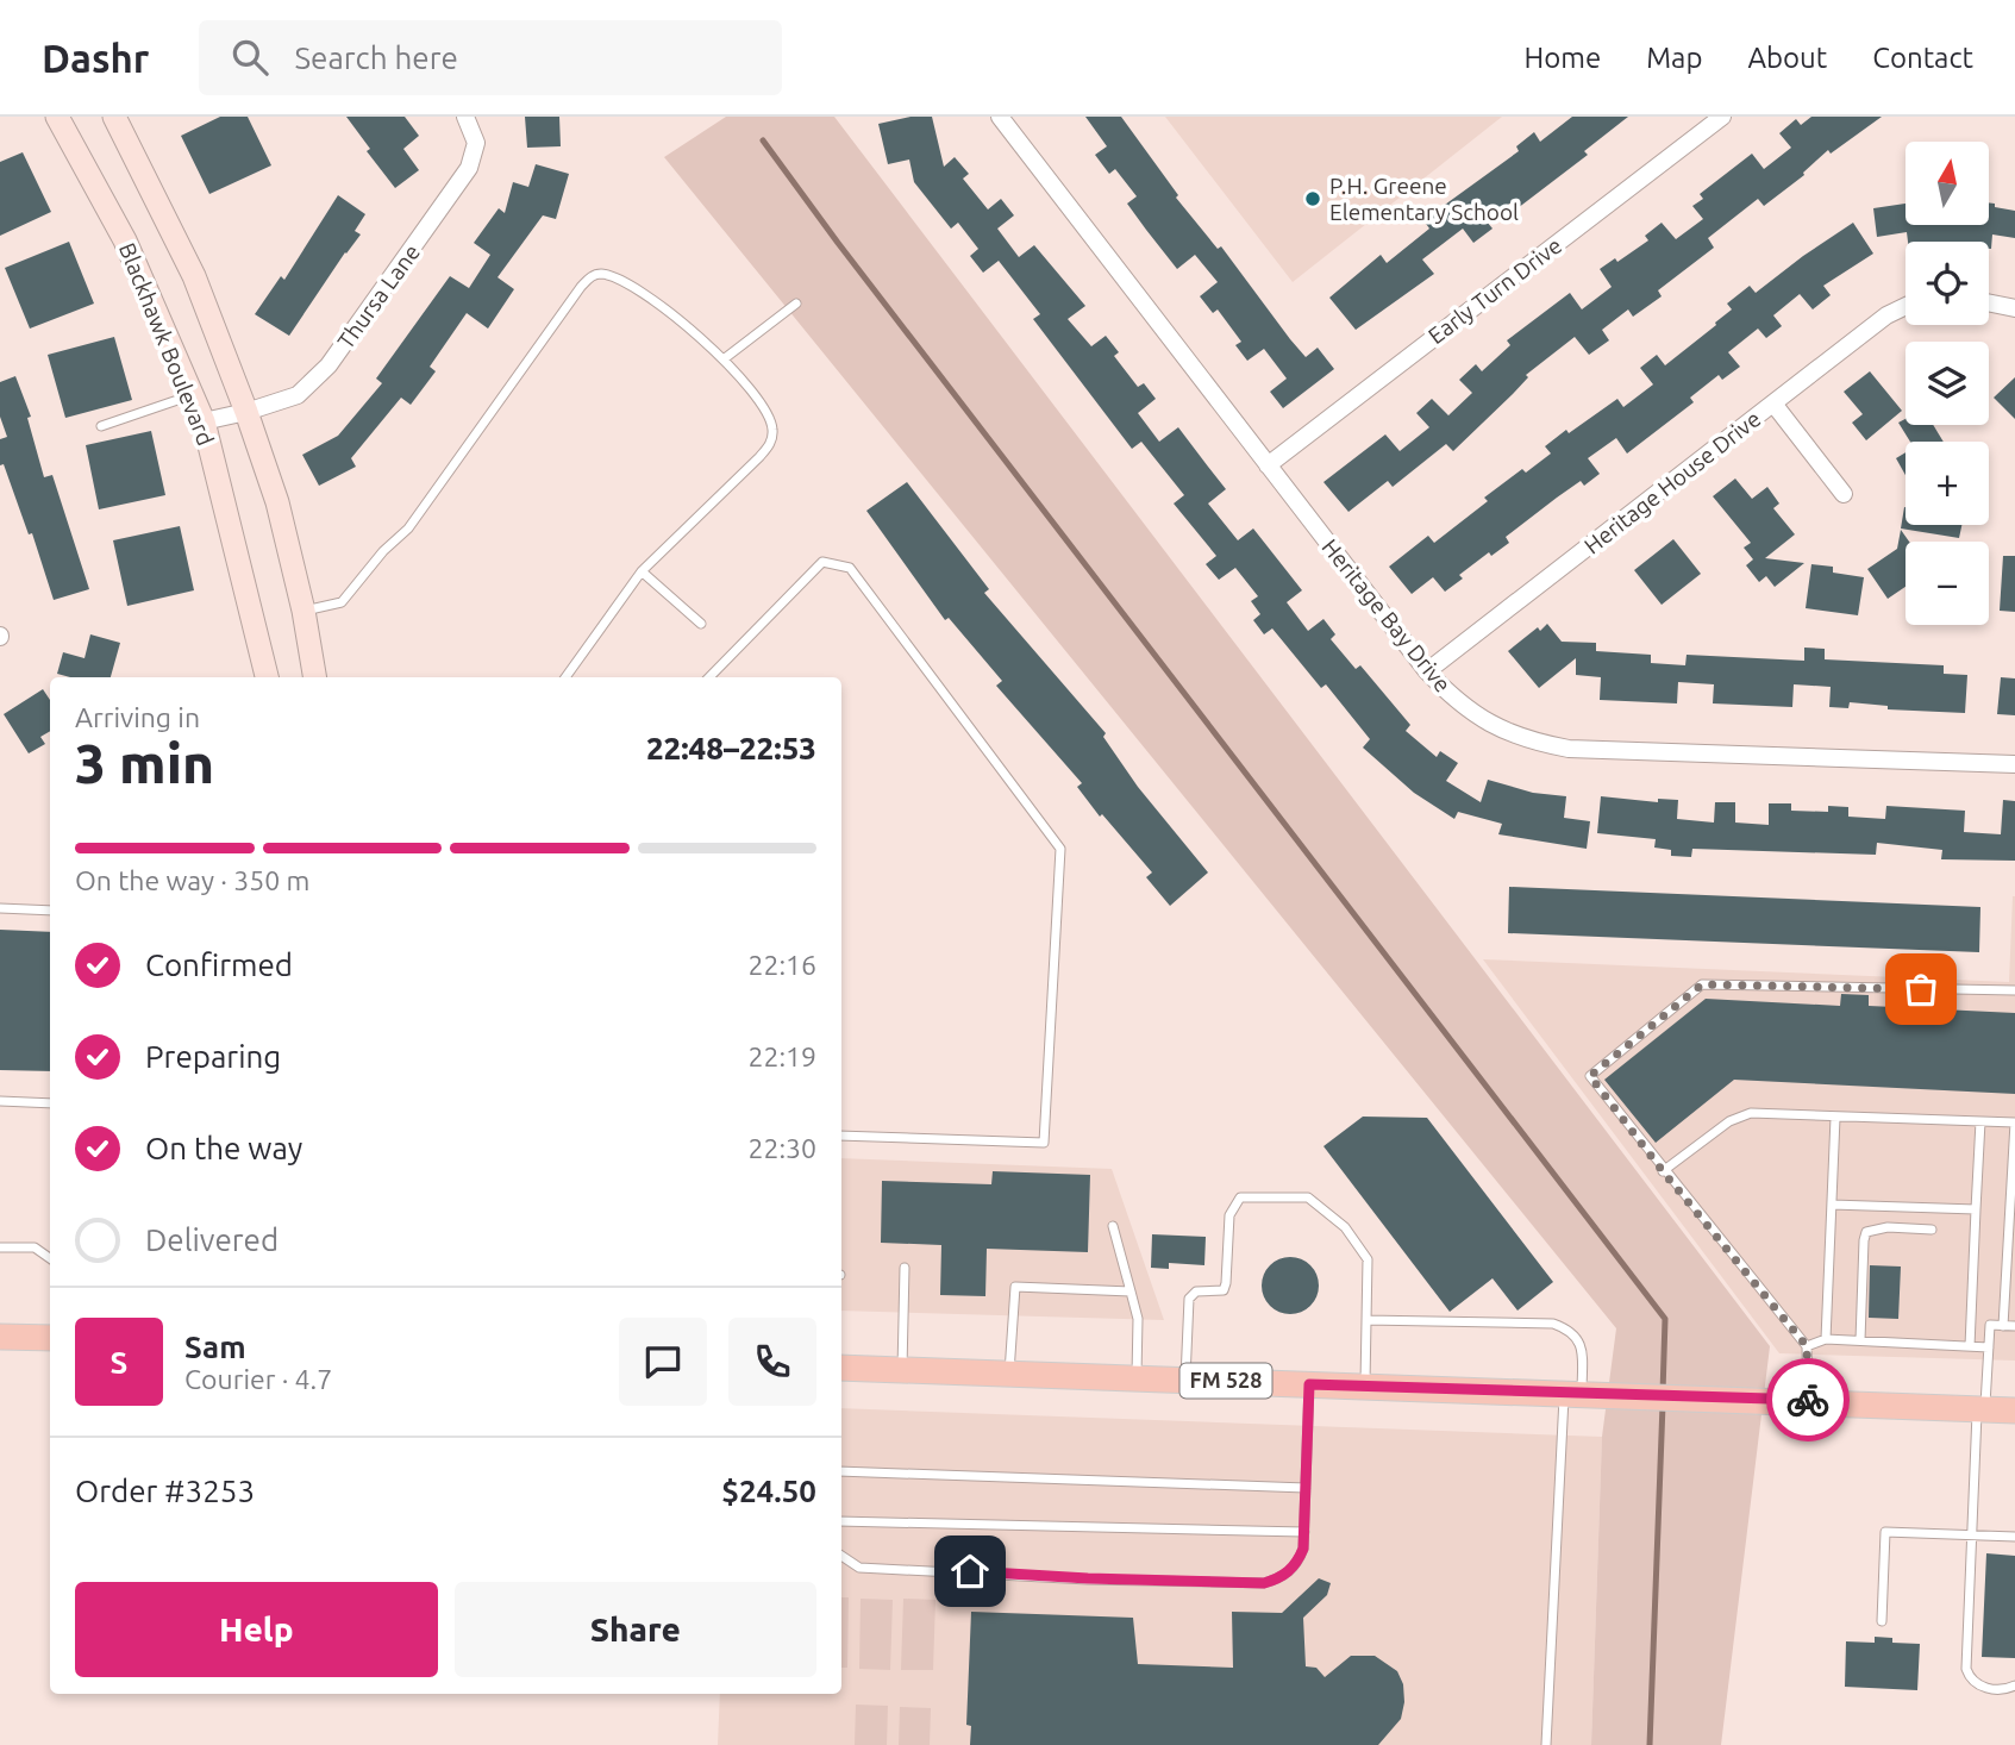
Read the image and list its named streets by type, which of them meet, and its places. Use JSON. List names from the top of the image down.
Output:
{
  "streets": {
    "main road": ["Blackhawk Boulevard", "FM 528"],
    "street": [
      "Early Turn Drive",
      "Thursa Lane",
      "Heritage House Drive",
      "Heritage Bay Drive"
    ]
  },
  "crossings": [
    ["Early Turn Drive", "Heritage Bay Drive"],
    ["Thursa Lane", "Blackhawk Boulevard"],
    ["Heritage House Drive", "Heritage Bay Drive"]
  ],
  "places": ["P.H. Greene Elementary School"],
  "north": "top",
  "page": {
    "header": "Dashr",
    "search": "Search here",
    "nav": [
      "Home",
      "Map",
      "About",
      "Contact"
    ],
    "map_buttons": ["+", "−"],
    "heading": ["3 min", "Arriving in", "22:48–22:53"],
    "panel": [
      "Sam",
      "Courier · 4.7",
      "Order #3253",
      "$24.50"
    ],
    "bar": "On the way · 350 m",
    "list": [
      ["Confirmed", "22:16"],
      ["Preparing", "22:19"],
      ["On the way", "22:30"],
      "Delivered"
    ],
    "round": "S",
    "buttons": ["Help", "Share"]
  }
}
